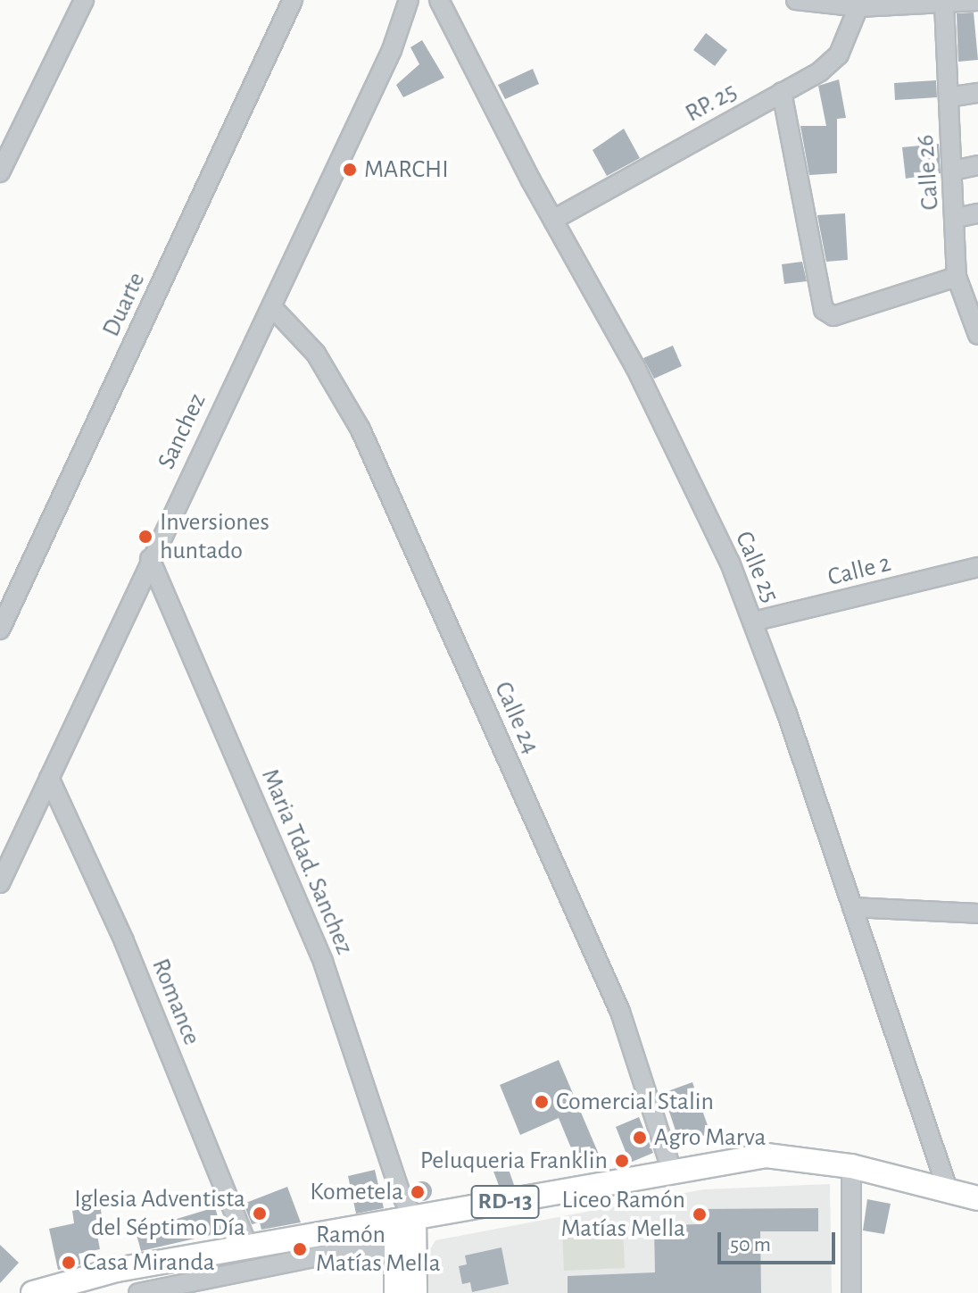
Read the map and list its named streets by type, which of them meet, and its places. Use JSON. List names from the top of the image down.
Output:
{
  "streets": {
    "main road": ["RD-13"],
    "street": [
      "RP. 25",
      "Calle 26",
      "Duarte",
      "Sanchez",
      "Calle 25",
      "Calle 2",
      "Calle 24",
      "Maria Tdad. Sanchez",
      "Romance"
    ]
  },
  "crossings": [
    ["RP. 25", "Calle 25"],
    ["Sanchez", "Calle 24"],
    ["Sanchez", "Maria Tdad. Sanchez"],
    ["Sanchez", "Romance"],
    ["Calle 25", "Calle 2"],
    ["Calle 25", "RD-13"],
    ["Calle 24", "RD-13"],
    ["Maria Tdad. Sanchez", "RD-13"],
    ["Romance", "RD-13"]
  ],
  "places": [
    "MARCHI",
    "Inversiones huntado",
    "Comercial Stalin",
    "Agro Marva",
    "Peluqueria Franklin",
    "Kometela",
    "Iglesia Adventista del Séptimo Día",
    "Liceo Ramón Matías Mella",
    "Ramón Matías Mella",
    "Casa Miranda"
  ],
  "scale_bar": "50 m"
}
